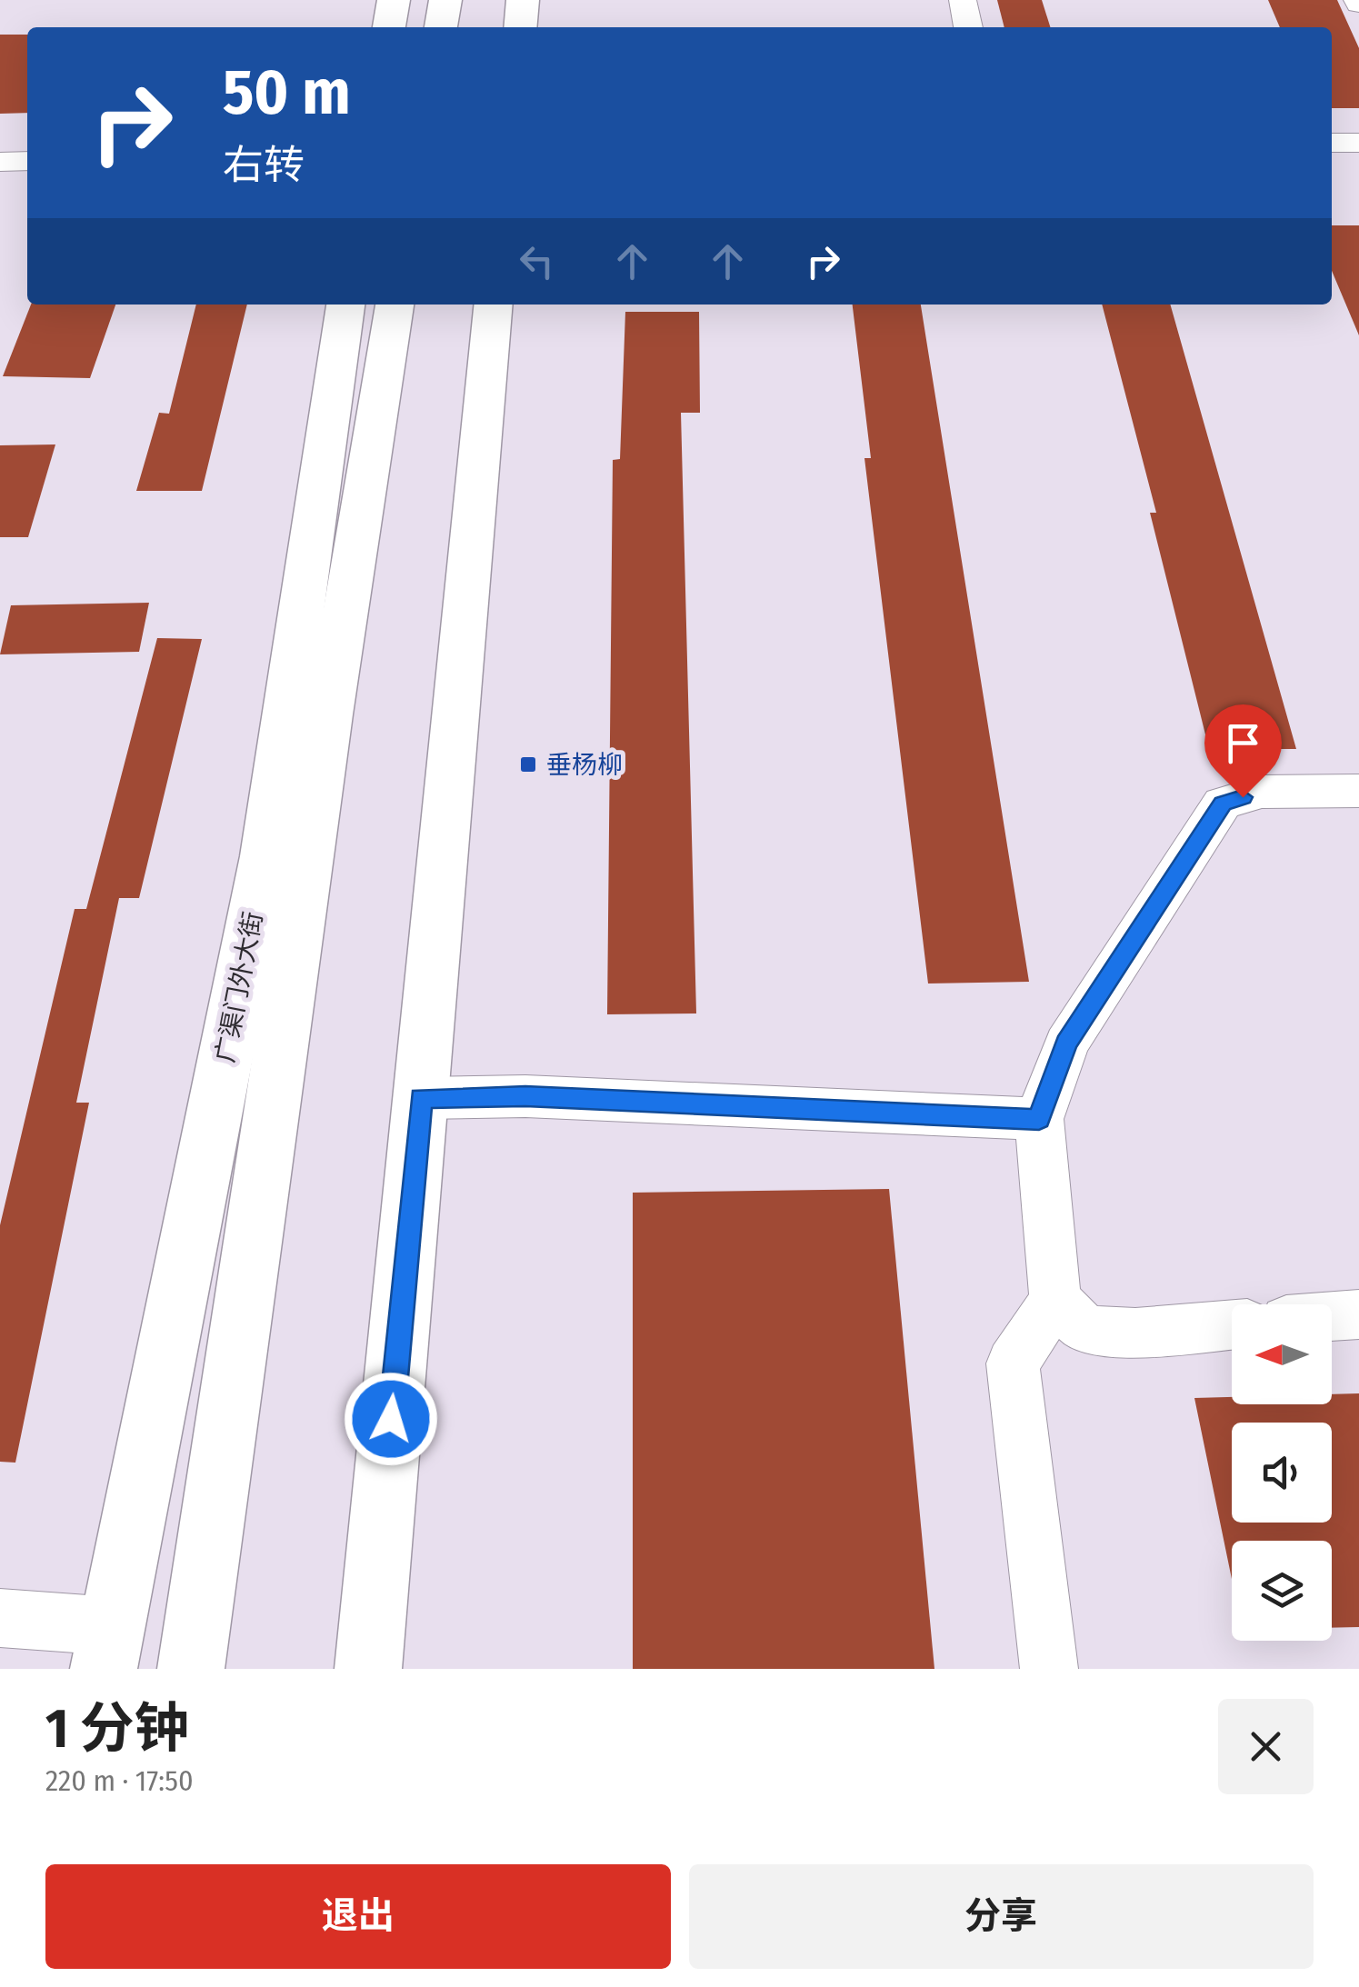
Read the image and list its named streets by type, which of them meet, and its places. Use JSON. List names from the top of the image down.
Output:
{
  "streets": {
    "main road": ["广渠门外大街"]
  },
  "places": {
    "transit": ["垂杨柳"]
  },
  "north": "left",
  "page": {
    "turn": ["50 m", "右转"],
    "heading": ["1 分钟", "220 m · 17:50"],
    "buttons": ["退出", "分享"]
  }
}
